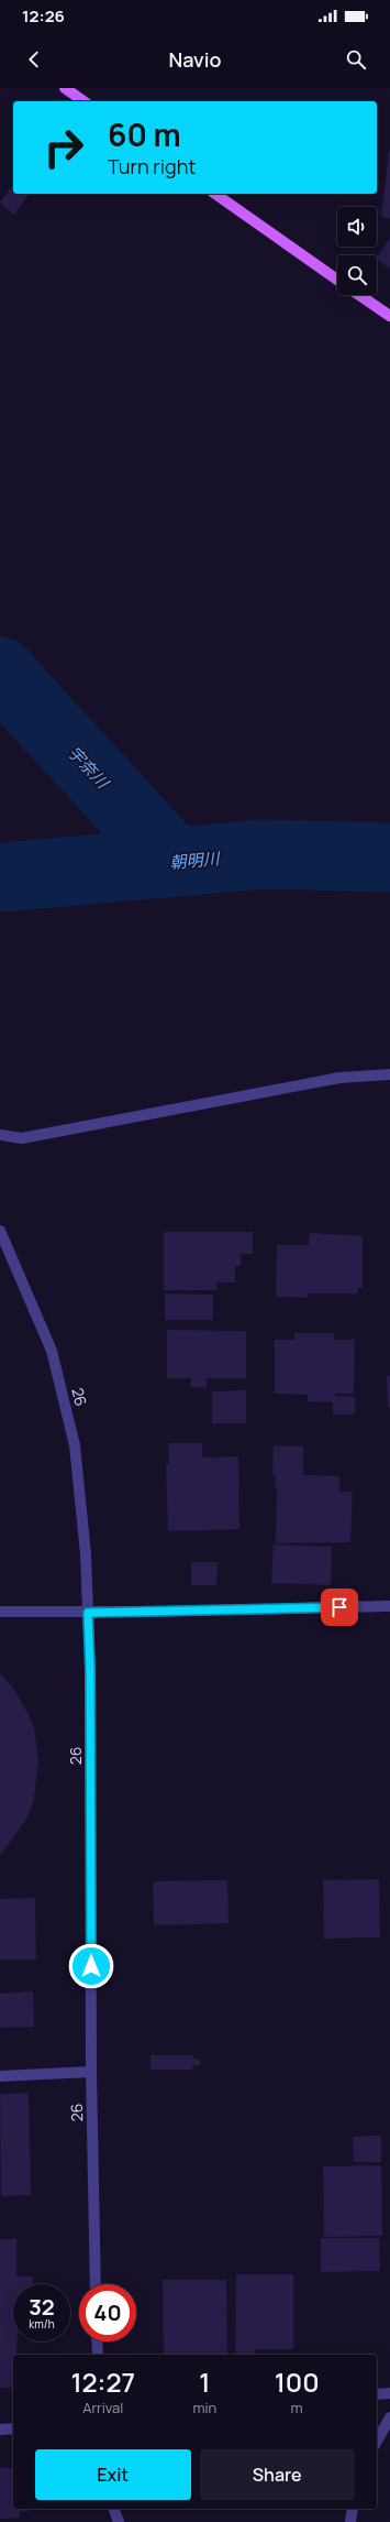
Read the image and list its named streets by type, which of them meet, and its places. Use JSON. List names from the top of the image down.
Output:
{
  "streets": {
    "street": ["26"]
  },
  "water": ["宇奈川", "朝明川"],
  "page": {
    "status": "12:26",
    "header": "Navio",
    "turn": ["60 m", "Turn right"],
    "speed": "32 km/h",
    "limit": "40",
    "eta": [
      "12:27",
      "Arrival",
      "1",
      "min",
      "100",
      "m"
    ],
    "buttons": ["Exit", "Share"]
  }
}
